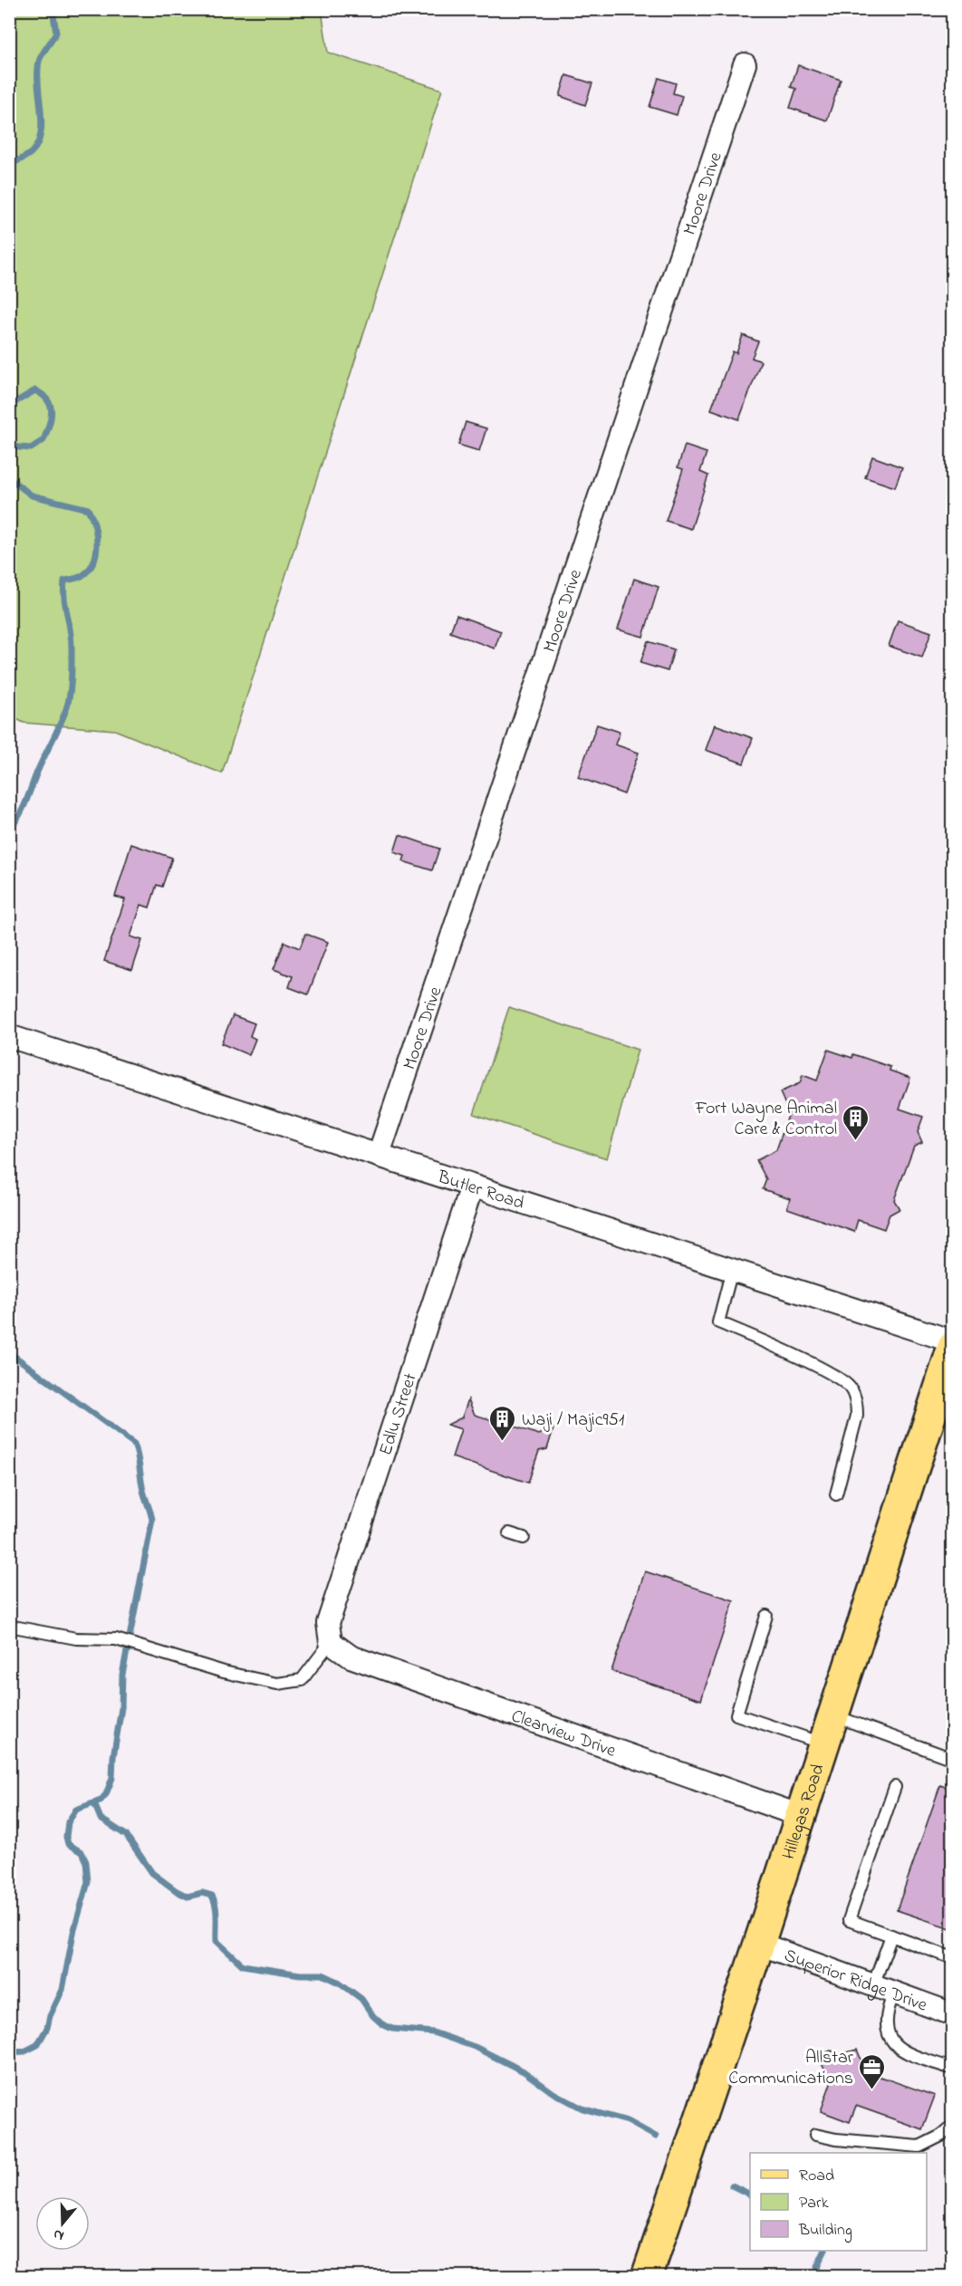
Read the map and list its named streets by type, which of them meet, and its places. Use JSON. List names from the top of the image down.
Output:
{
  "streets": {
    "main road": ["Hillegas Road"],
    "street": [
      "Moore Drive",
      "Butler Road",
      "Edlu Street",
      "Clearview Drive",
      "Superior Ridge Drive"
    ]
  },
  "crossings": [
    ["Moore Drive", "Butler Road"],
    ["Butler Road", "Edlu Street"],
    ["Edlu Street", "Clearview Drive"],
    ["Clearview Drive", "Hillegas Road"],
    ["Hillegas Road", "Superior Ridge Drive"]
  ],
  "places": {
    "building": ["Fort Wayne Animal Care & Control", "Waji / Majic951"],
    "office": ["Allstar Communications"]
  },
  "legend": ["Road", "Park", "Building"],
  "north": "bottom"
}
